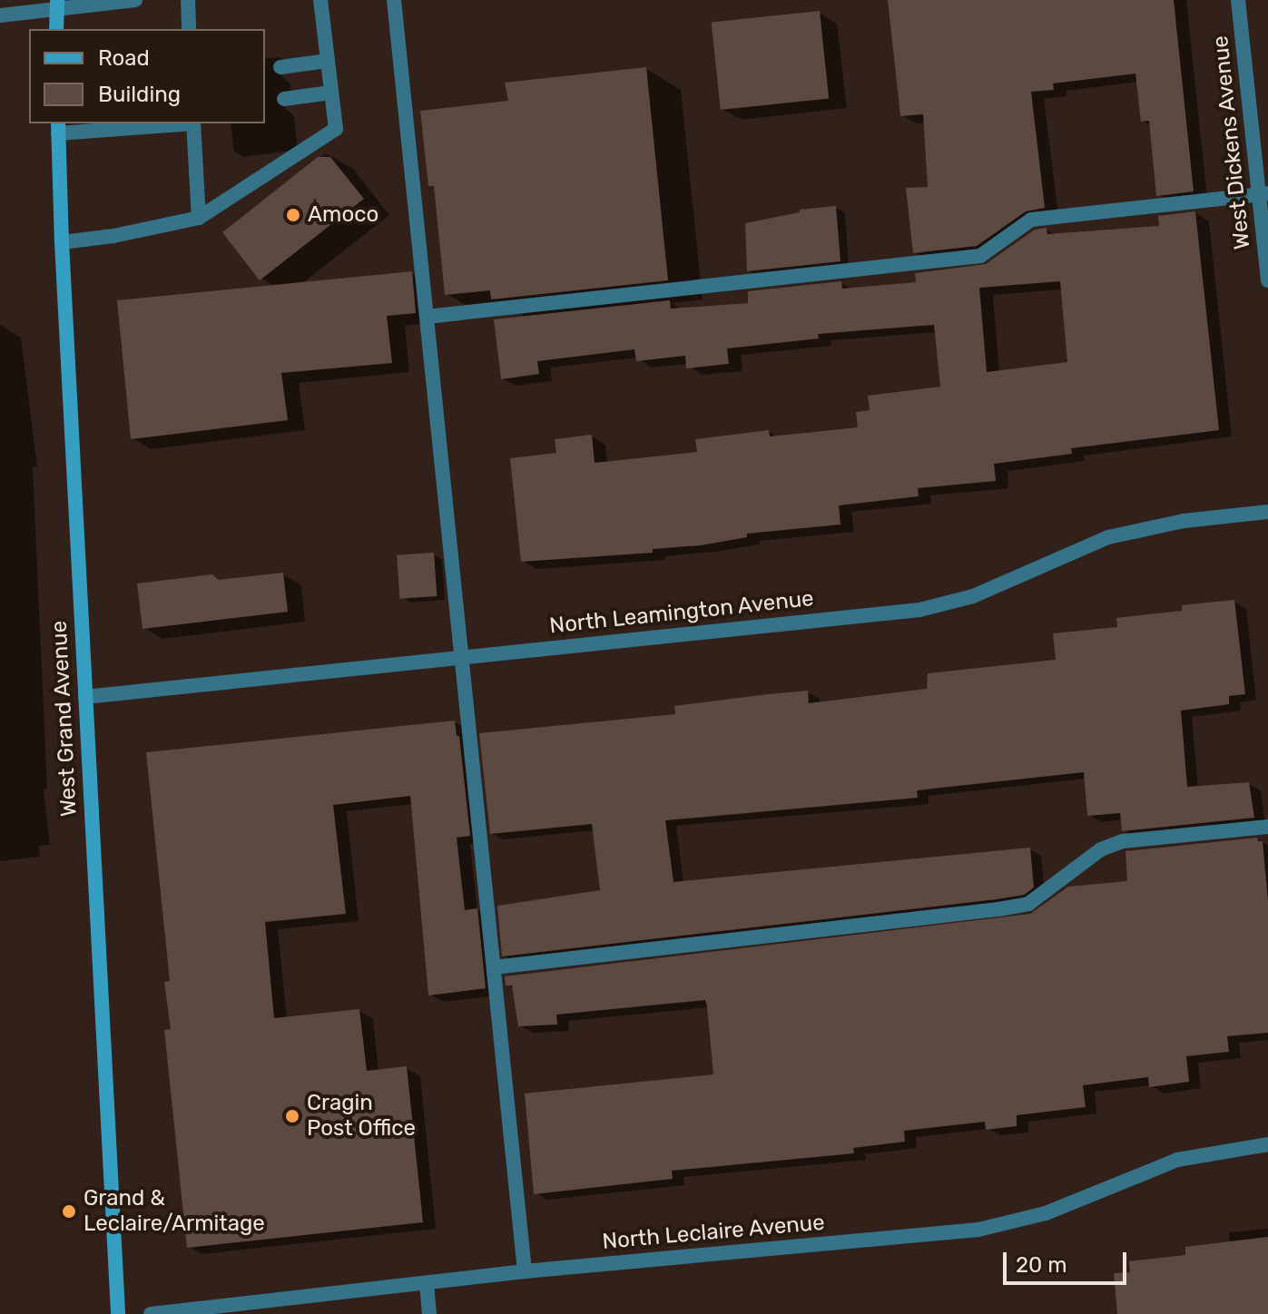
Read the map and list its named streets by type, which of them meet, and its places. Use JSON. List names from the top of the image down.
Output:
{
  "streets": {
    "main road": ["West Grand Avenue"],
    "street": ["West Dickens Avenue", "North Leamington Avenue", "North Leclaire Avenue"]
  },
  "crossings": [
    ["North Leamington Avenue", "West Grand Avenue"]
  ],
  "places": ["Amoco", "Cragin Post Office", "Grand & Leclaire/Armitage"],
  "legend": ["Road", "Building"],
  "scale_bar": "20 m"
}
